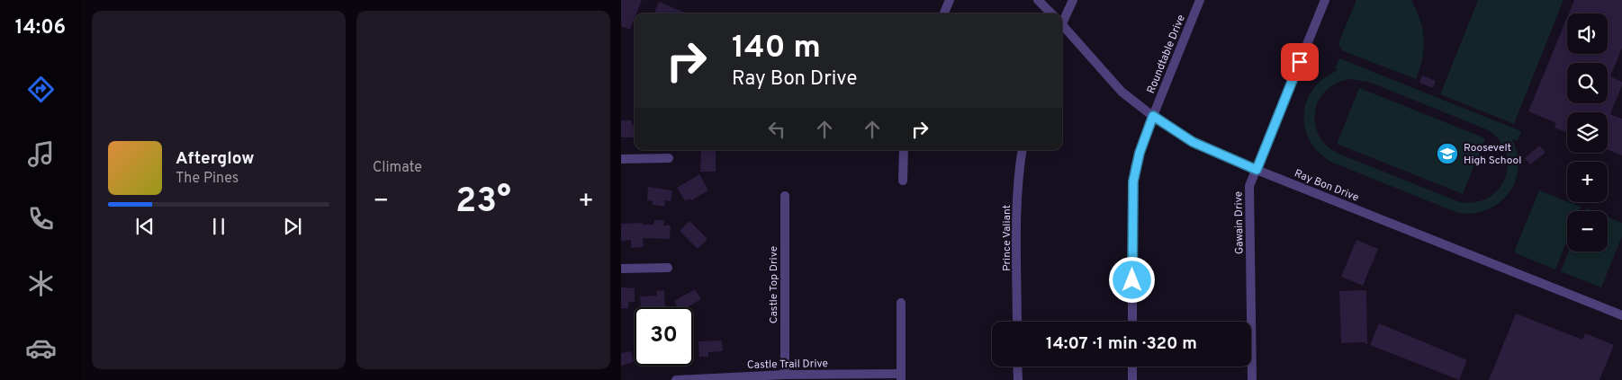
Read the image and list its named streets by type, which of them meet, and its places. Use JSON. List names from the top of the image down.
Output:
{
  "streets": {
    "street": [
      "Roundtable Drive",
      "Ray Bon Drive",
      "Gawain Drive",
      "Prince Valiant",
      "Castle Top Drive",
      "Castle Trail Drive"
    ]
  },
  "crossings": [
    ["Roundtable Drive", "Ray Bon Drive"],
    ["Ray Bon Drive", "Gawain Drive"],
    ["Castle Top Drive", "Castle Trail Drive"]
  ],
  "places": {
    "school or university": ["Roosevelt High School"]
  },
  "page": {
    "tabs": "14:06",
    "tile": "Climate",
    "map_buttons": ["+", "−"],
    "turn": ["140 m", "Ray Bon Drive"],
    "song": ["Afterglow", "The Pines"],
    "heat": ["−", "23°", "+"],
    "limit": "30",
    "trip": "14:07 · 1 min · 320 m"
  }
}
